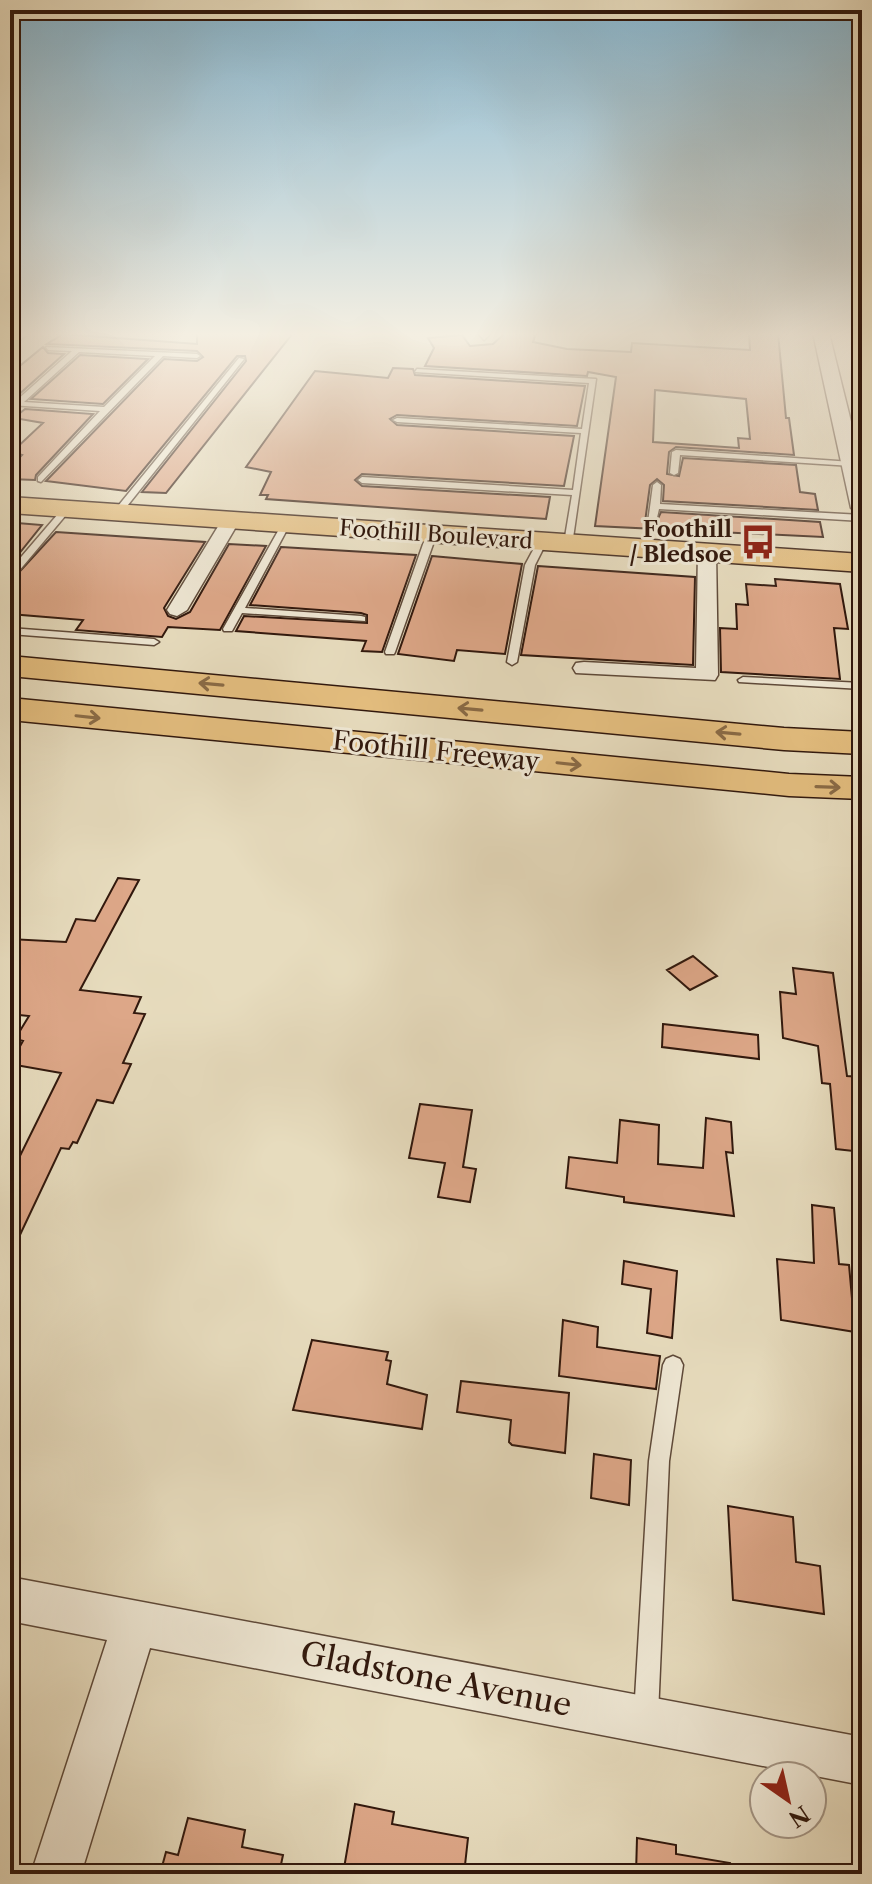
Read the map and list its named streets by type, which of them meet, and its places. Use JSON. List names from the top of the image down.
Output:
{
  "streets": {
    "main road": ["Foothill Boulevard", "Foothill Freeway"],
    "street": ["Gladstone Avenue"]
  },
  "places": {
    "bus stop": ["Foothill / Bledsoe"]
  },
  "north": "bottom right"
}
